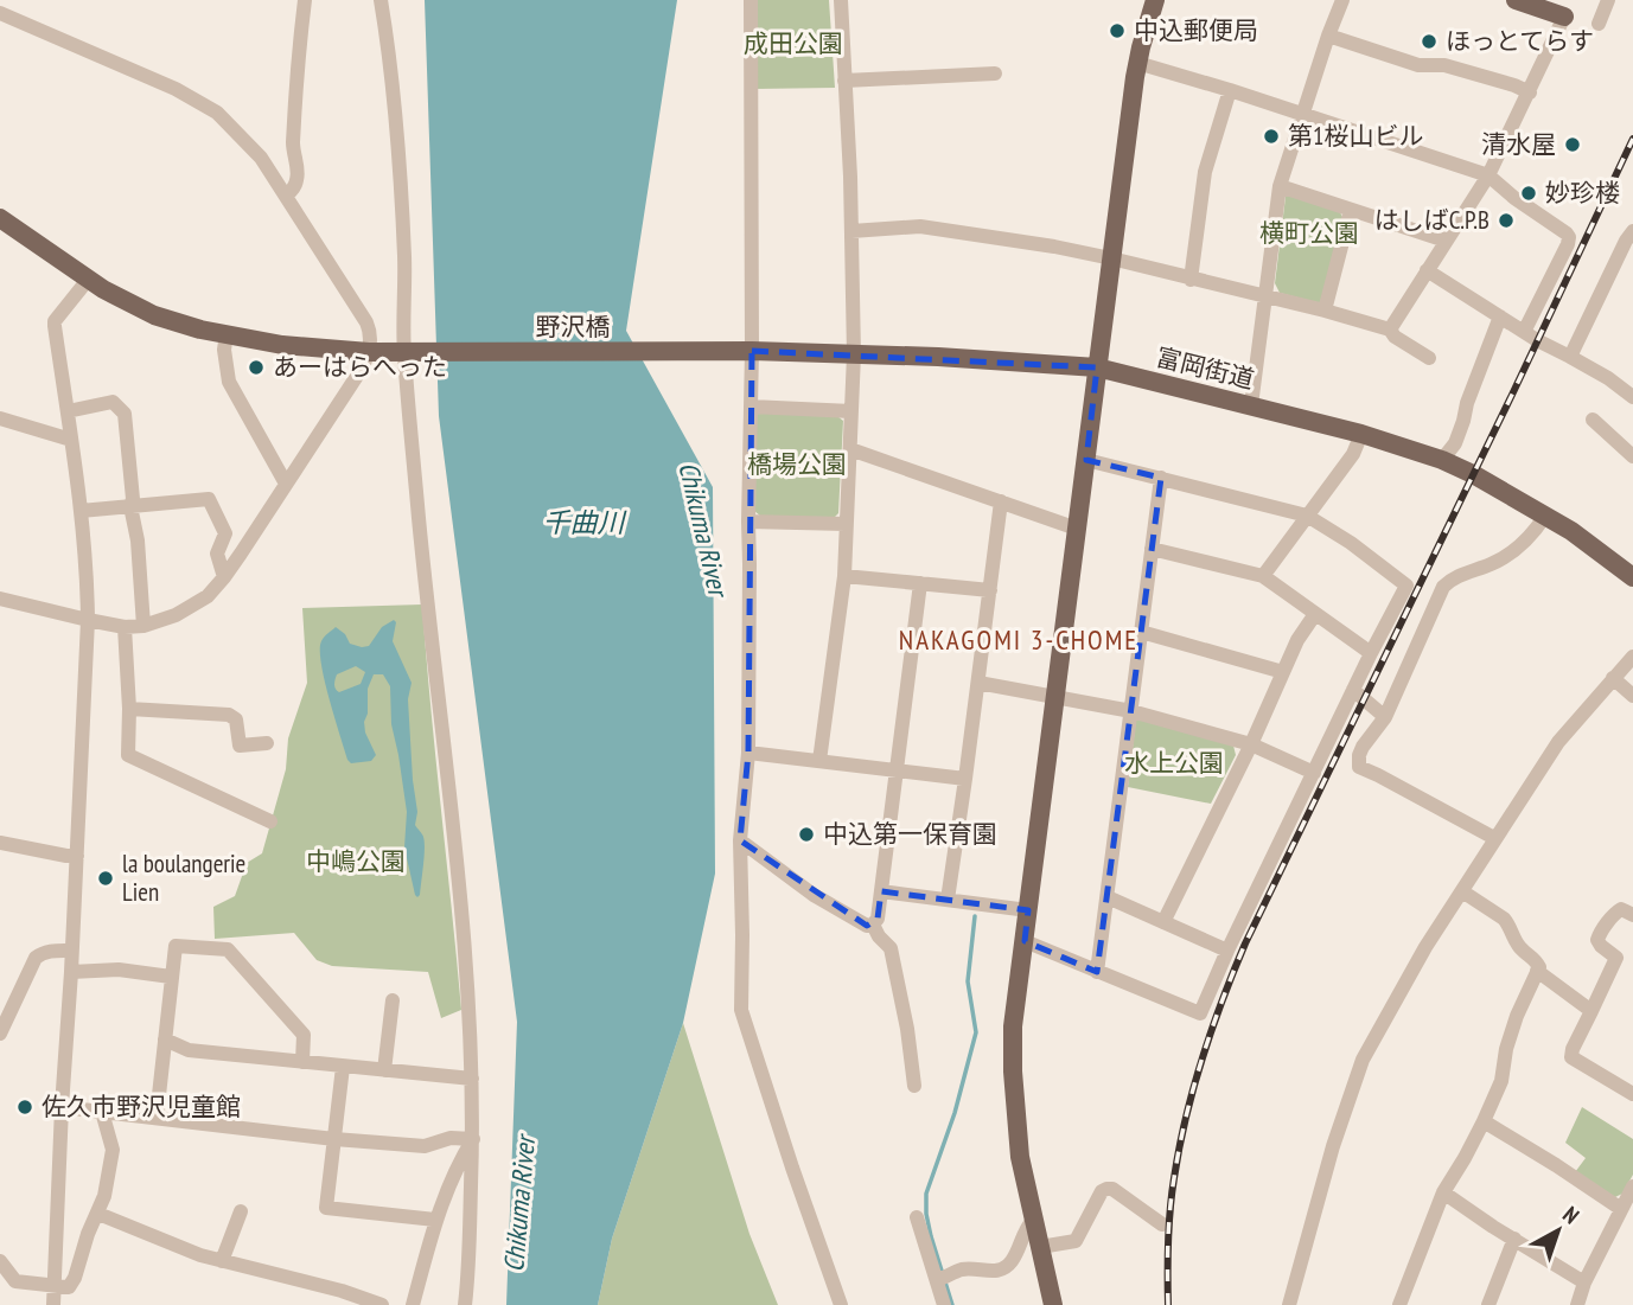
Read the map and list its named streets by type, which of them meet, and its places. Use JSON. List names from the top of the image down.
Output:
{
  "streets": {
    "main road": ["野沢橋", "富岡街道"]
  },
  "crossings": [
    ["野沢橋", "富岡街道"]
  ],
  "districts": ["NAKAGOMI 3-CHOME"],
  "water": ["千曲川", "Chikuma River"],
  "parks": [
    "成田公園",
    "横町公園",
    "橋場公園",
    "水上公園",
    "中嶋公園"
  ],
  "places": [
    "中込郵便局",
    "ほっとてらす",
    "第1桜山ビル",
    "清水屋",
    "妙珍楼",
    "はしばC.P.B",
    "あーはらへった",
    "中込第一保育園",
    "la boulangerie Lien",
    "佐久市野沢児童館"
  ],
  "north": "top right"
}
